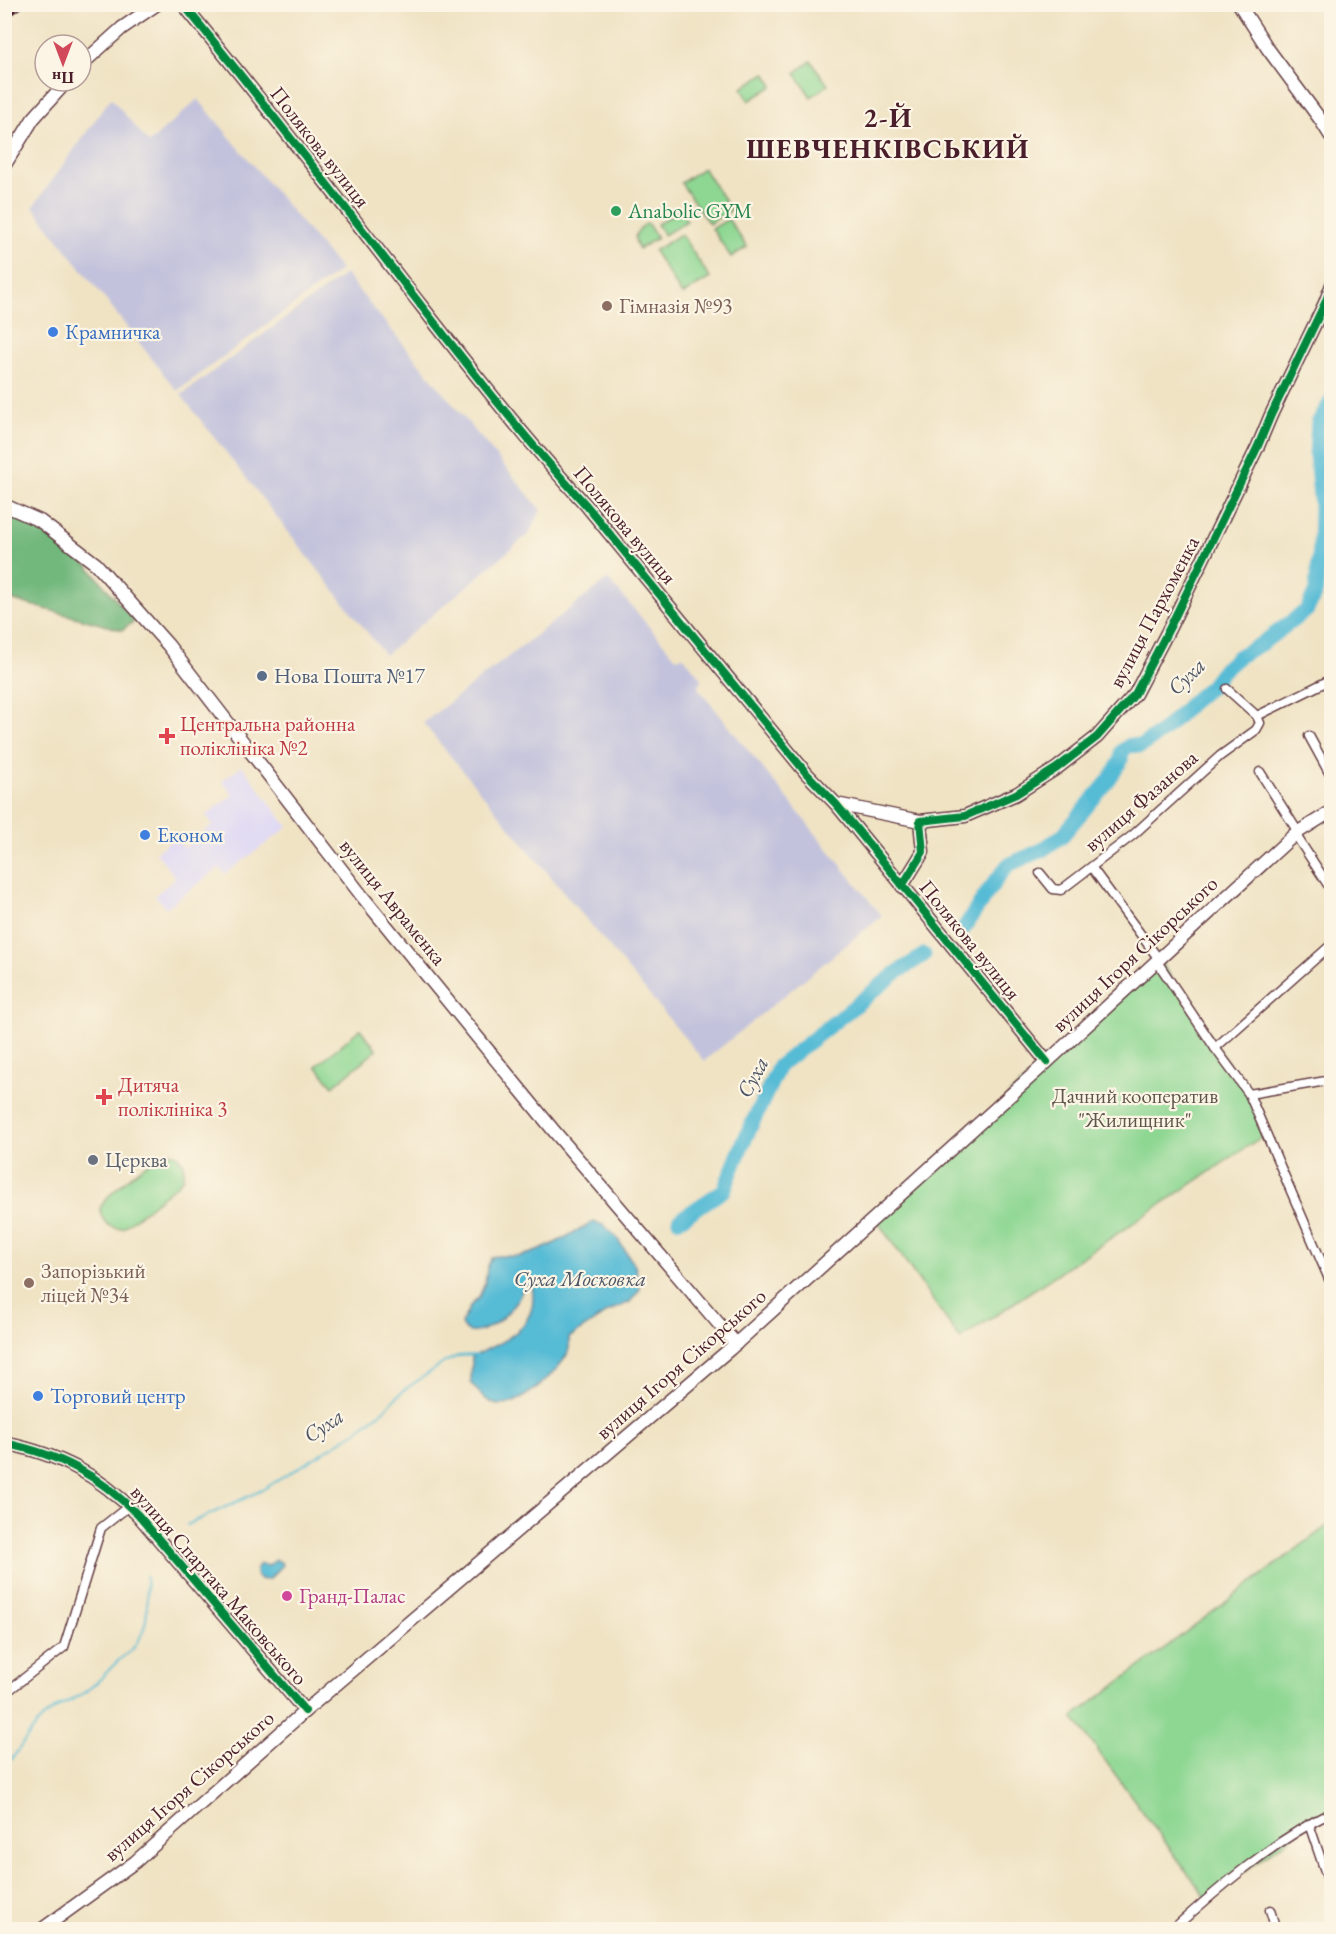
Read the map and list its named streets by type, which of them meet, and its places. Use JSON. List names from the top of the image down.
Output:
{
  "streets": {
    "main road": [
      "Полякова вулиця",
      "вулиця Пархоменка",
      "вулиця Авраменка",
      "вулиця Ігоря Сікорського",
      "вулиця Спартака Маковського"
    ],
    "street": ["вулиця Фазанова"]
  },
  "crossings": [
    ["Полякова вулиця", "вулиця Ігоря Сікорського"],
    ["вулиця Авраменка", "вулиця Ігоря Сікорського"],
    ["вулиця Ігоря Сікорського", "вулиця Спартака Маковського"]
  ],
  "districts": ["2-Й ШЕВЧЕНКІВСЬКИЙ"],
  "water": ["Суха", "Суха Московка"],
  "parks": ["Дачний кооператив \"Жилищник\""],
  "places": {
    "other": [
      "Anabolic GYM",
      "Гімназія №93",
      "Крамничка",
      "Нова Пошта №17",
      "Економ",
      "Церква",
      "Запорізький ліцей №34",
      "Торговий центр",
      "Гранд-Палас"
    ],
    "health": ["Центральна районна поліклініка №2", "Дитяча поліклініка 3"]
  },
  "north": "bottom"
}
